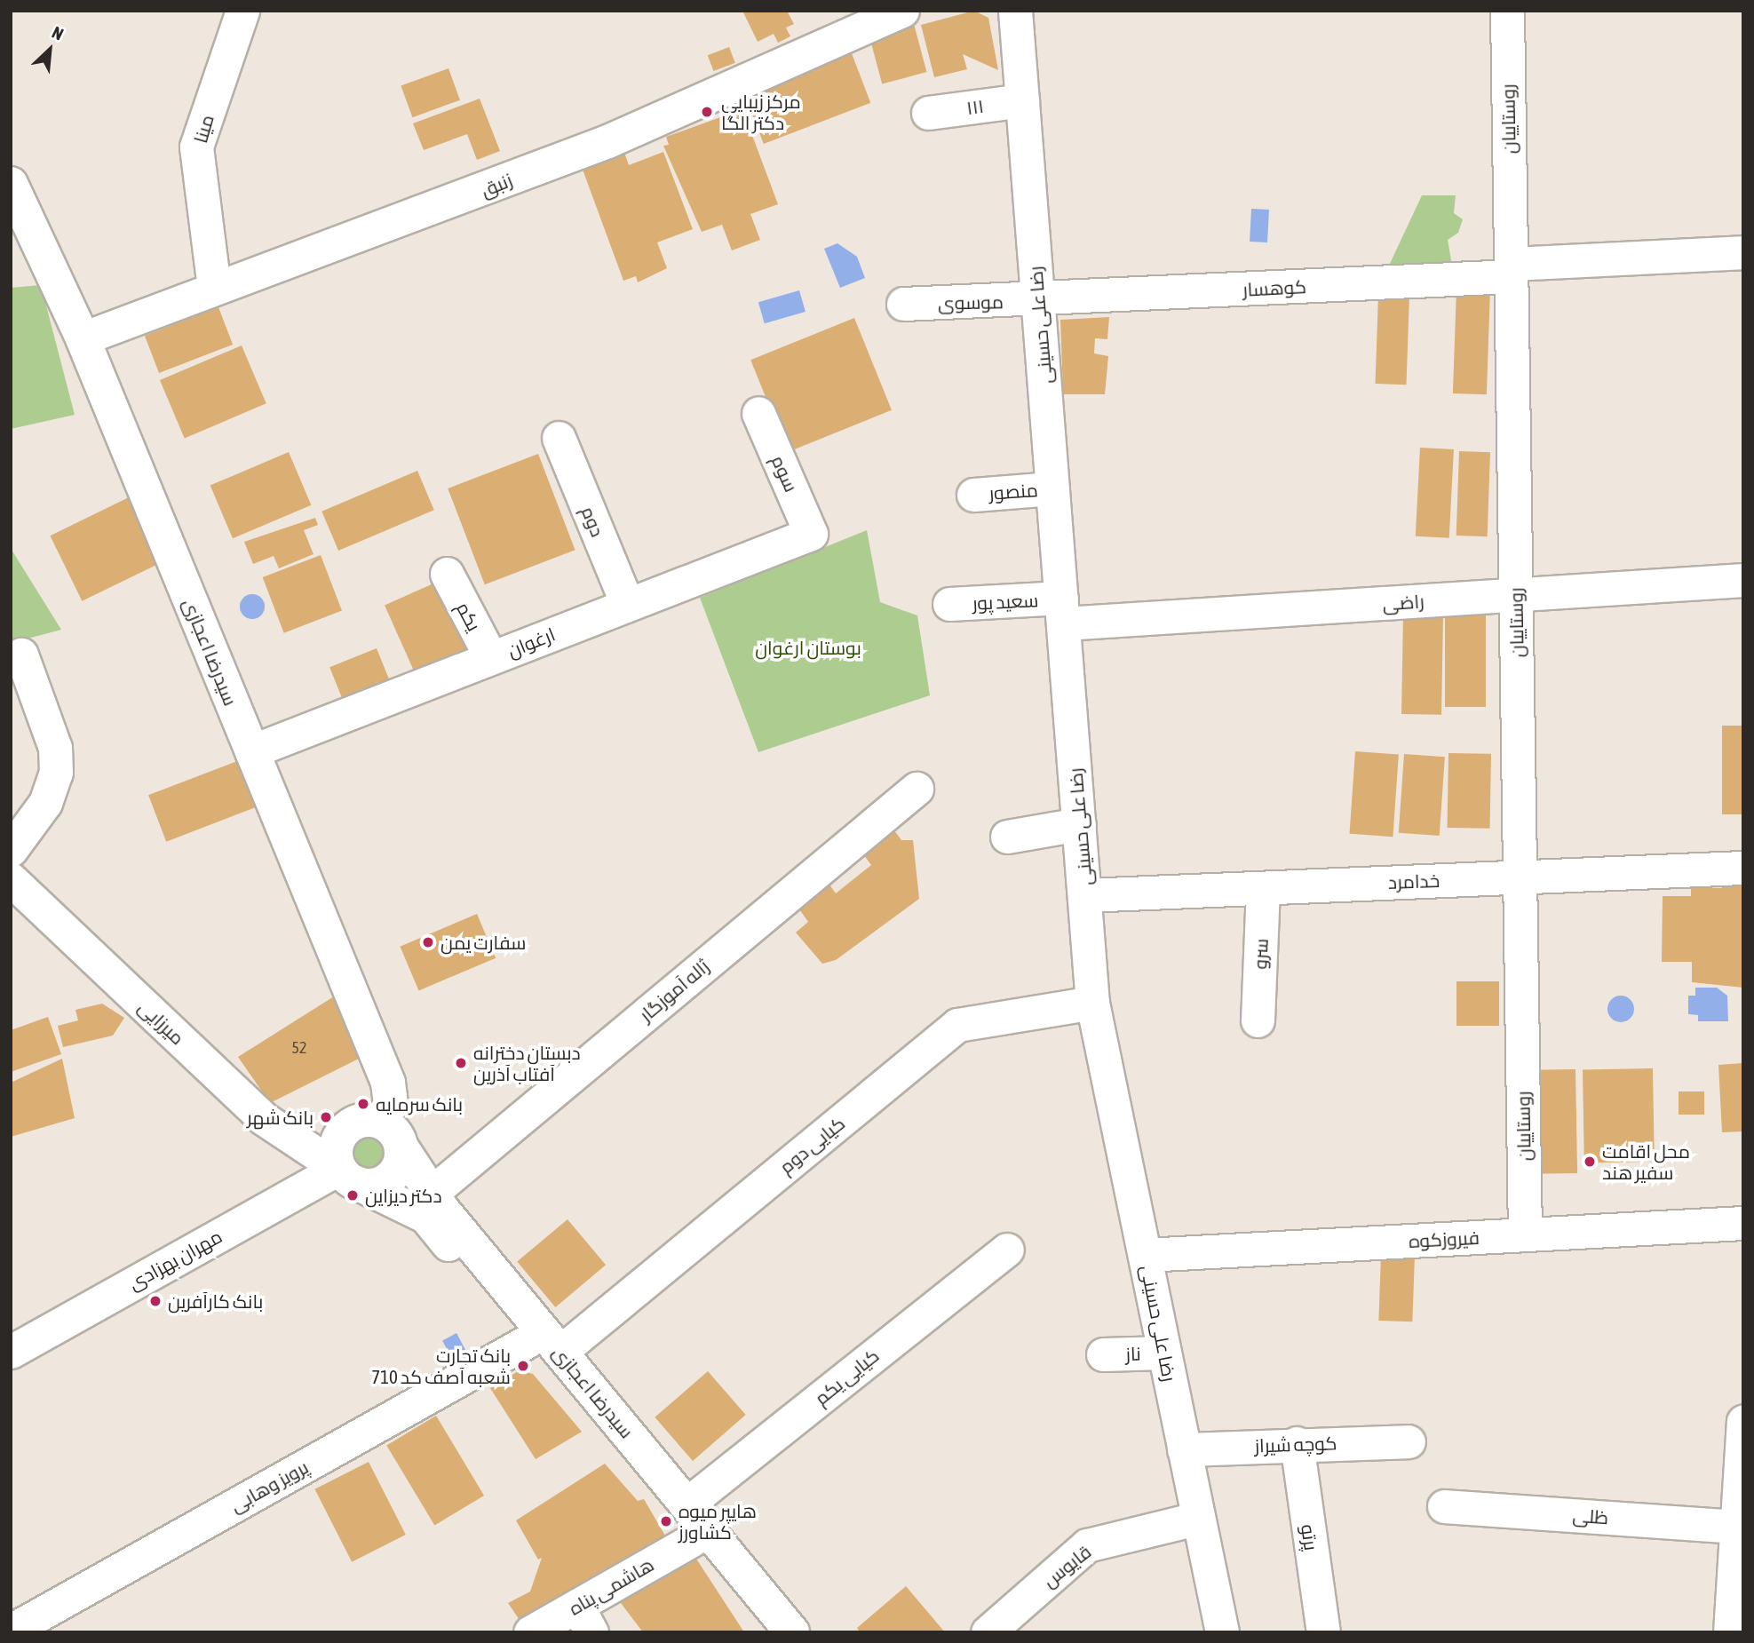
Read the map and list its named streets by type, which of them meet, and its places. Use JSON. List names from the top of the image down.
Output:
{
  "streets": {
    "main road": ["سیدرضا اعجازی"],
    "street": [
      "۱۱۱",
      "روستاییان",
      "مینا",
      "زنبق",
      "کوهسار",
      "موسوی",
      "رضا علی حسینی",
      "سوم",
      "منصور",
      "دوم",
      "سعید پور",
      "راضی",
      "یکم",
      "ارغوان",
      "خدامرد",
      "سرو",
      "ژاله آموزگار",
      "میرزایی",
      "کیایی دوم",
      "فیروزکوه",
      "مهران بهزادی",
      "ناز",
      "کیایی یکم",
      "کوچه شیراز",
      "پرویز وهابی",
      "ظلی",
      "پرتو",
      "قایوس",
      "هاشمی پناه"
    ]
  },
  "crossings": [
    ["۱۱۱", "رضا علی حسینی"],
    ["روستاییان", "کوهسار"],
    ["روستاییان", "راضی"],
    ["روستاییان", "خدامرد"],
    ["روستاییان", "فیروزکوه"],
    ["مینا", "زنبق"],
    ["زنبق", "سیدرضا اعجازی"],
    ["کوهسار", "موسوی"],
    ["کوهسار", "رضا علی حسینی"],
    ["موسوی", "رضا علی حسینی"],
    ["رضا علی حسینی", "منصور"],
    ["رضا علی حسینی", "سعید پور"],
    ["رضا علی حسینی", "راضی"],
    ["رضا علی حسینی", "خدامرد"],
    ["رضا علی حسینی", "کیایی دوم"],
    ["رضا علی حسینی", "فیروزکوه"],
    ["رضا علی حسینی", "ناز"],
    ["رضا علی حسینی", "کوچه شیراز"],
    ["رضا علی حسینی", "قایوس"],
    ["سوم", "ارغوان"],
    ["دوم", "ارغوان"],
    ["سعید پور", "راضی"],
    ["یکم", "ارغوان"],
    ["ارغوان", "سیدرضا اعجازی"],
    ["سیدرضا اعجازی", "ژاله آموزگار"],
    ["سیدرضا اعجازی", "میرزایی"],
    ["سیدرضا اعجازی", "کیایی دوم"],
    ["سیدرضا اعجازی", "مهران بهزادی"],
    ["سیدرضا اعجازی", "کیایی یکم"],
    ["سیدرضا اعجازی", "پرویز وهابی"],
    ["سیدرضا اعجازی", "هاشمی پناه"],
    ["خدامرد", "سرو"],
    ["میرزایی", "مهران بهزادی"],
    ["کوچه شیراز", "پرتو"]
  ],
  "parks": ["بوستان ارغوان"],
  "places": [
    "مرکز زیبایی دکتر الگا",
    "سفارت یمن",
    "دبستان دخترانه آفتاب آذرین",
    "بانک سرمایه",
    "بانک شهر",
    "محل اقامت سفیر هند",
    "دکتر دیزاین",
    "بانک کارآفرین",
    "بانک تجارت شعبه آصف کد 710",
    "هایپر میوه کشاورز"
  ],
  "house_numbers": ["52"],
  "north": "top right"
}
